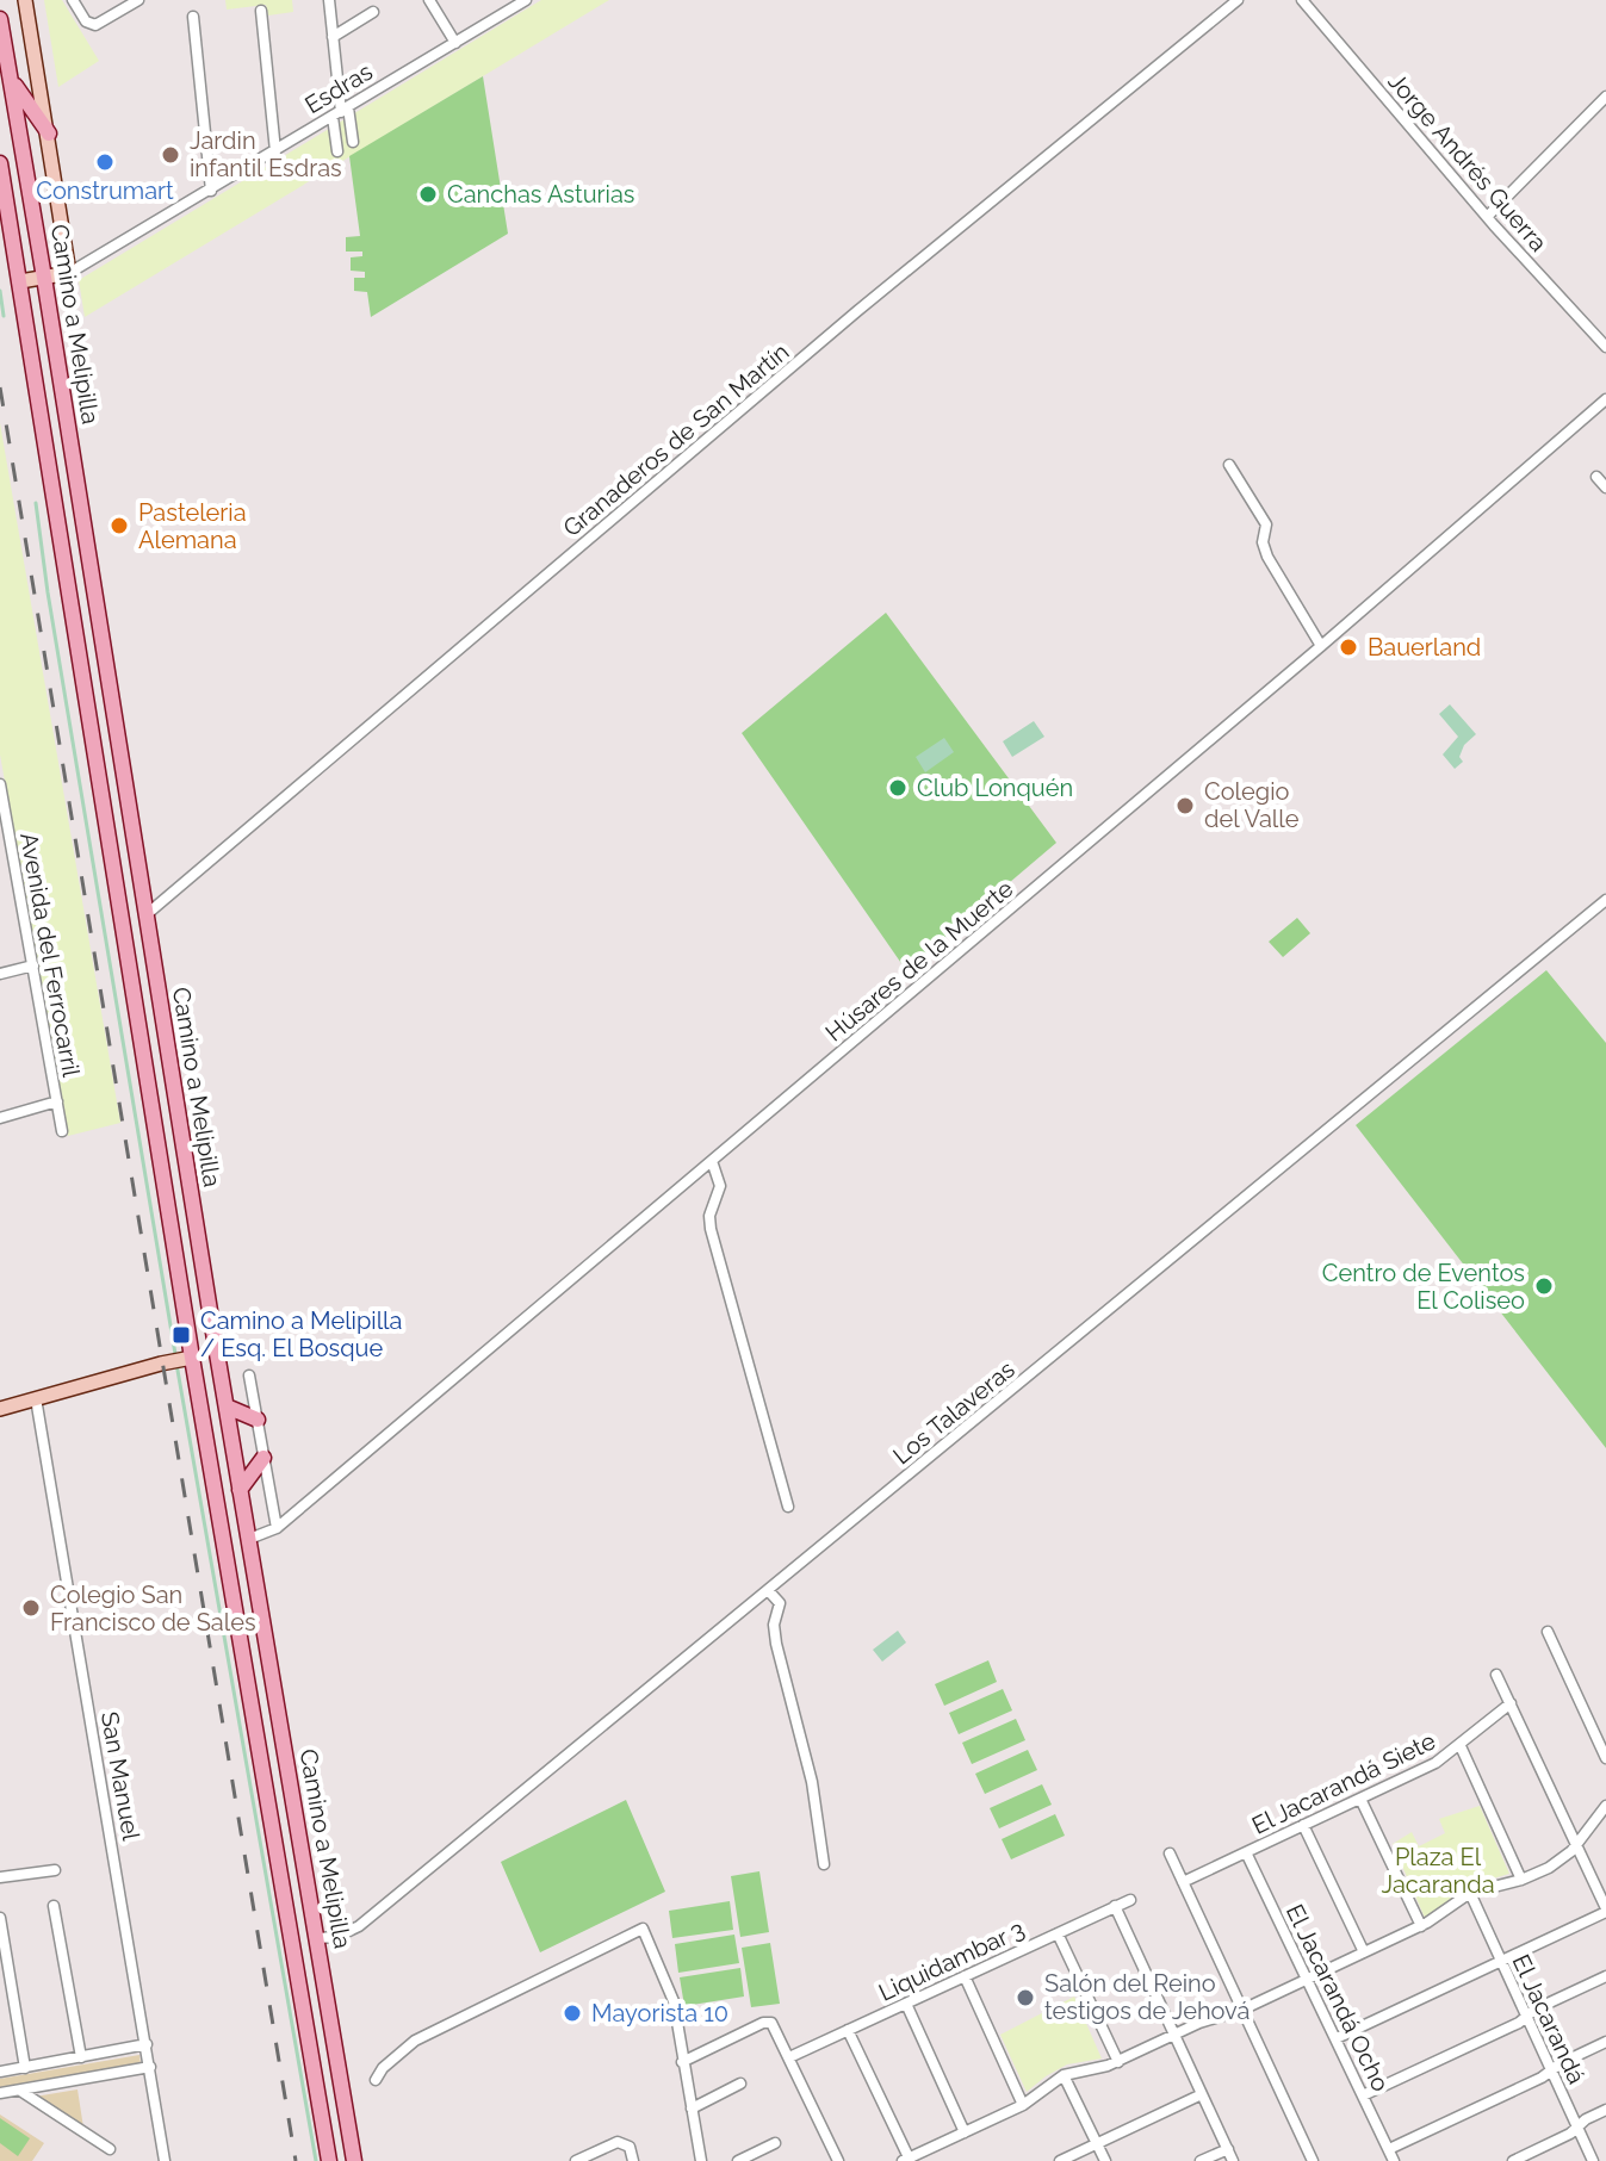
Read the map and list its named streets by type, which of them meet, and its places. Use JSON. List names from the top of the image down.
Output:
{
  "streets": {
    "main road": ["Camino a Melipilla"],
    "street": [
      "Esdras",
      "Jorge Andrés Guerra",
      "Granaderos de San Martín",
      "Avenida del Ferrocarril",
      "Húsares de la Muerte",
      "Los Talaveras",
      "San Manuel",
      "El Jacarandá Siete",
      "Liquidambar 3",
      "El Jacarandá Ocho",
      "El Jacarandá"
    ]
  },
  "crossings": [
    ["Esdras", "Camino a Melipilla"],
    ["Camino a Melipilla", "Granaderos de San Martín"],
    ["Camino a Melipilla", "Húsares de la Muerte"],
    ["Camino a Melipilla", "Los Talaveras"],
    ["El Jacarandá Siete", "El Jacarandá Ocho"]
  ],
  "parks": ["Plaza El Jacaranda"],
  "places": {
    "other": [
      "Jardin infantil Esdras",
      "Construmart",
      "Canchas Asturias",
      "Pasteleria Alemana",
      "Bauerland",
      "Club Lonquén",
      "Colegio del Valle",
      "Centro de Eventos El Coliseo",
      "Colegio San Francisco de Sales",
      "Salón del Reino testigos de Jehová",
      "Mayorista 10"
    ],
    "transit": ["Camino a Melipilla / Esq. El Bosque"]
  }
}
